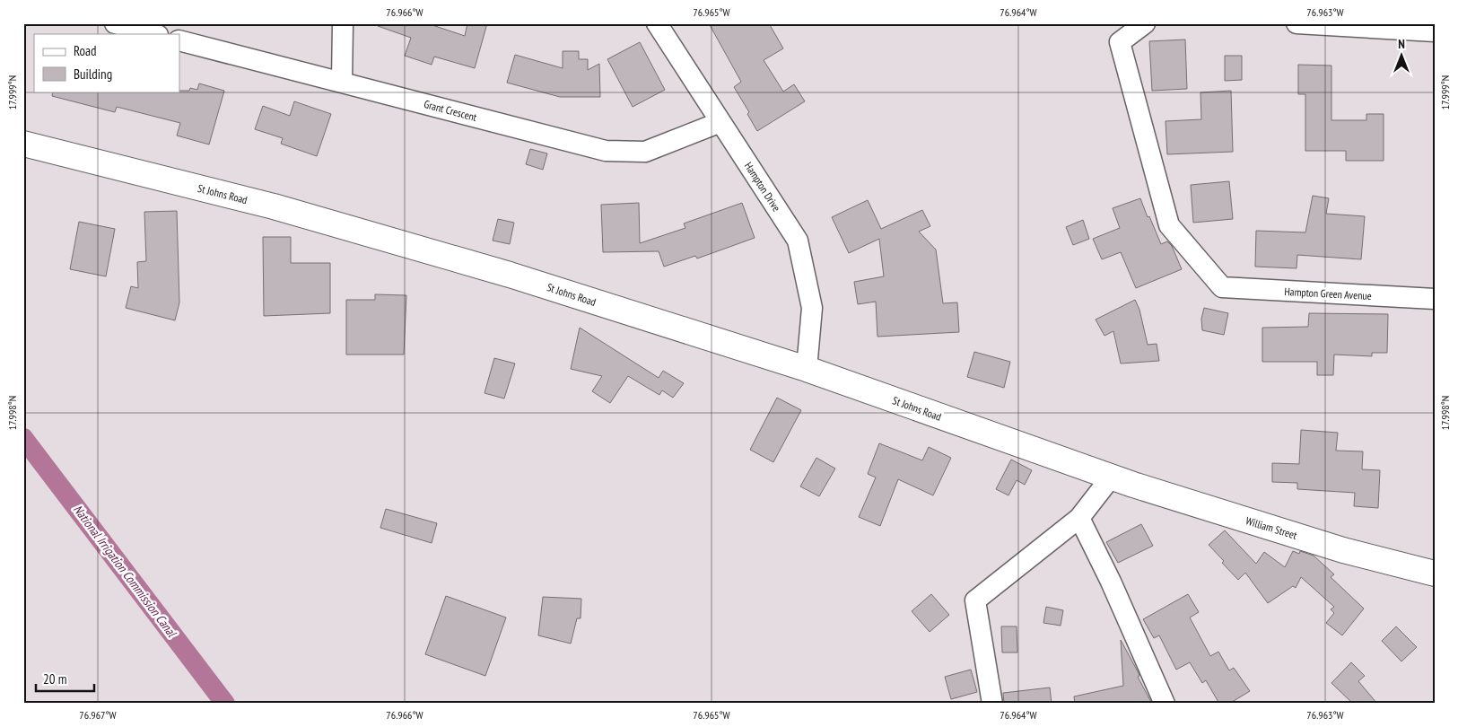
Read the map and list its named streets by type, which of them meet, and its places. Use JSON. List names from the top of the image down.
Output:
{
  "streets": {
    "street": [
      "Grant Crescent",
      "Hampton Drive",
      "St Johns Road",
      "Hampton Green Avenue",
      "William Street"
    ]
  },
  "crossings": [
    ["Grant Crescent", "Hampton Drive"],
    ["Hampton Drive", "St Johns Road"],
    ["St Johns Road", "William Street"]
  ],
  "water": ["National Irrigation Commission Canal"],
  "legend": ["Road", "Building"],
  "scale_bar": "20 m",
  "north": "top",
  "coordinates": [
    "76.966°W",
    "76.965°W",
    "76.964°W",
    "76.963°W",
    "17.999°N",
    "17.998°N",
    "76.967°W"
  ]
}
